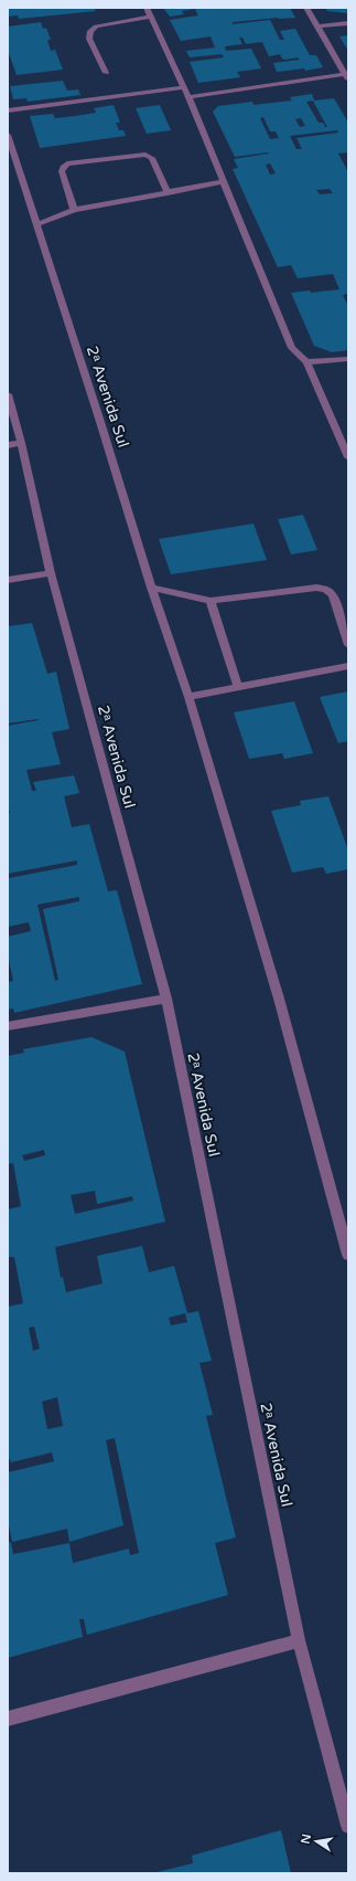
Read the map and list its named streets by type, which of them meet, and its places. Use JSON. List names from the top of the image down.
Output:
{
  "streets": {
    "street": ["2ᵃ Avenida Sul"]
  },
  "north": "left"
}
